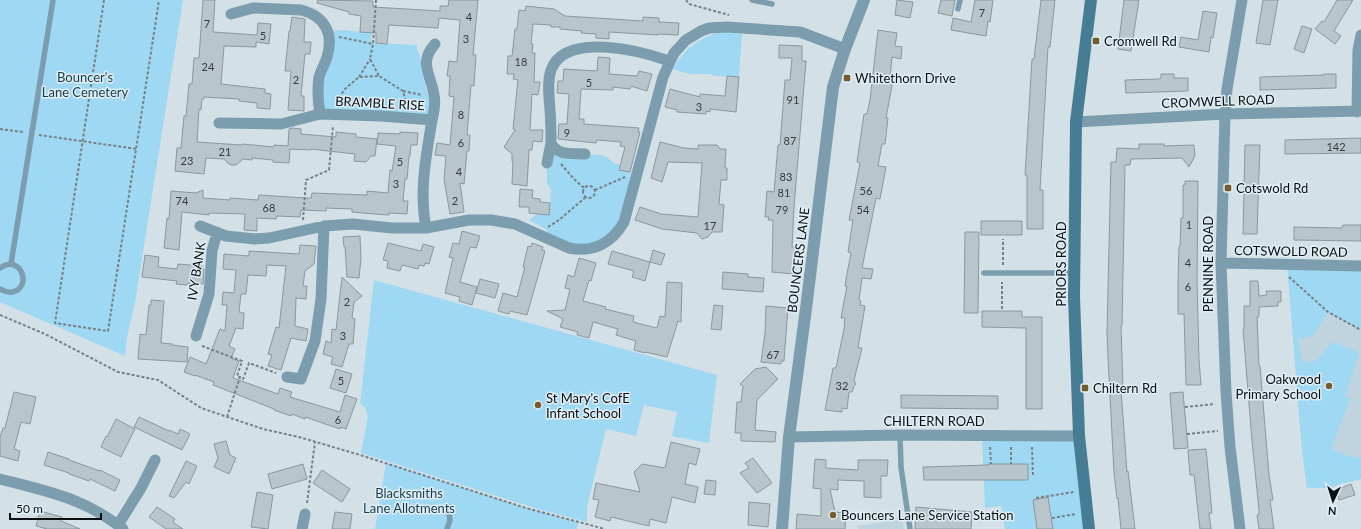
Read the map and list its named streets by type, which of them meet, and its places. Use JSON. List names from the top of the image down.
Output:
{
  "streets": {
    "main road": ["PRIORS ROAD"],
    "street": [
      "CROMWELL ROAD",
      "BRAMBLE RISE",
      "COTSWOLD ROAD",
      "BOUNCERS LANE",
      "PENNINE ROAD",
      "IVY BANK",
      "CHILTERN ROAD"
    ]
  },
  "crossings": [
    ["CROMWELL ROAD", "PRIORS ROAD"],
    ["CROMWELL ROAD", "PENNINE ROAD"],
    ["COTSWOLD ROAD", "PENNINE ROAD"],
    ["BOUNCERS LANE", "CHILTERN ROAD"],
    ["PRIORS ROAD", "CHILTERN ROAD"]
  ],
  "parks": ["Bouncer's Lane Cemetery", "Blacksmiths Lane Allotments"],
  "places": {
    "transit": [
      "Cromwell Rd",
      "Whitethorn Drive",
      "Cotswold Rd",
      "Chiltern Rd"
    ],
    "other": ["Oakwood Primary School", "St Mary's CofE Infant School", "Bouncers Lane Service Station"]
  },
  "house_numbers": [
    "7",
    "4",
    "7",
    "5",
    "3",
    "18",
    "24",
    "2",
    "5",
    "91",
    "3",
    "8",
    "9",
    "87",
    "6",
    "142",
    "21",
    "23",
    "5",
    "4",
    "83",
    "3",
    "56",
    "81",
    "74",
    "2",
    "68",
    "79",
    "54",
    "1",
    "17",
    "4",
    "6",
    "2",
    "3",
    "67",
    "5",
    "32",
    "6"
  ],
  "scale_bar": "50 m",
  "north": "bottom"
}
